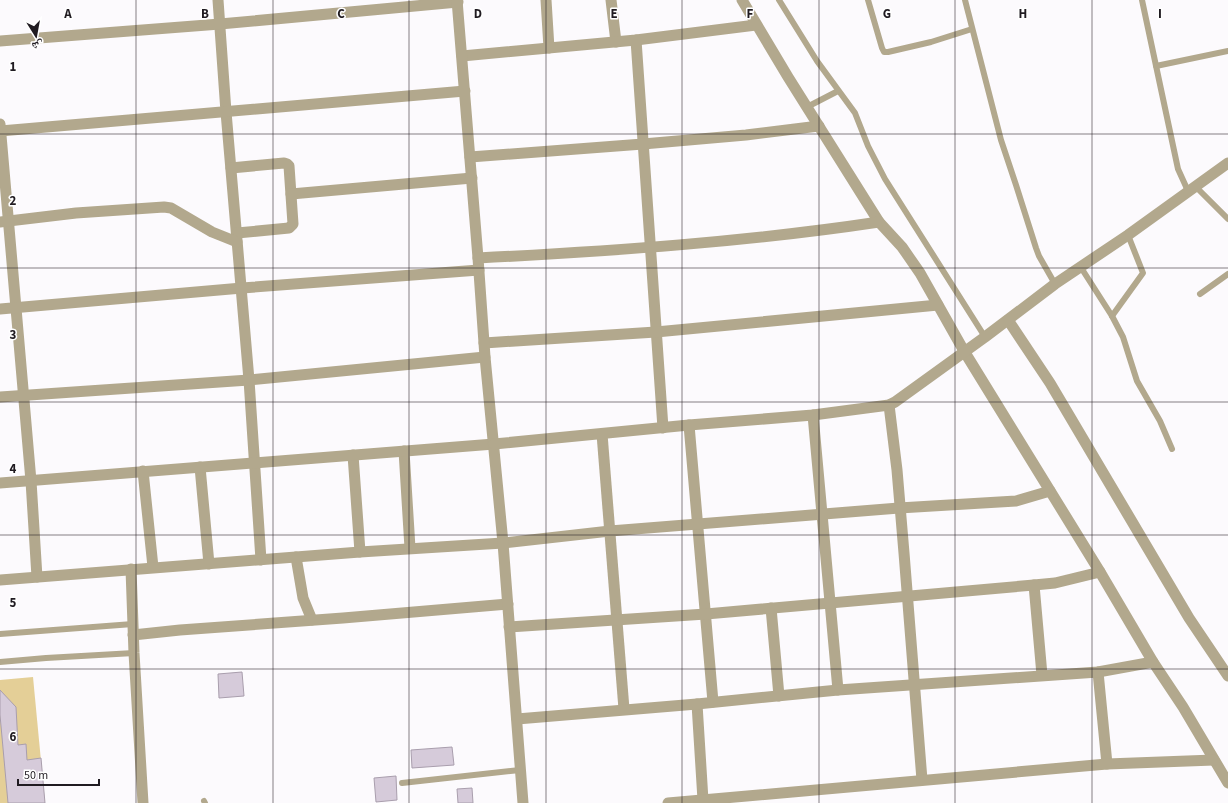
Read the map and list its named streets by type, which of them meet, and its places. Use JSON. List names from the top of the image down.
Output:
{
  "scale_bar": "50 m",
  "north": "bottom",
  "grid": {
    "columns": [
      "A",
      "B",
      "C",
      "D",
      "E",
      "F",
      "G",
      "H",
      "I"
    ],
    "rows": [
      "1",
      "2",
      "3",
      "4",
      "5",
      "6"
    ]
  }
}
